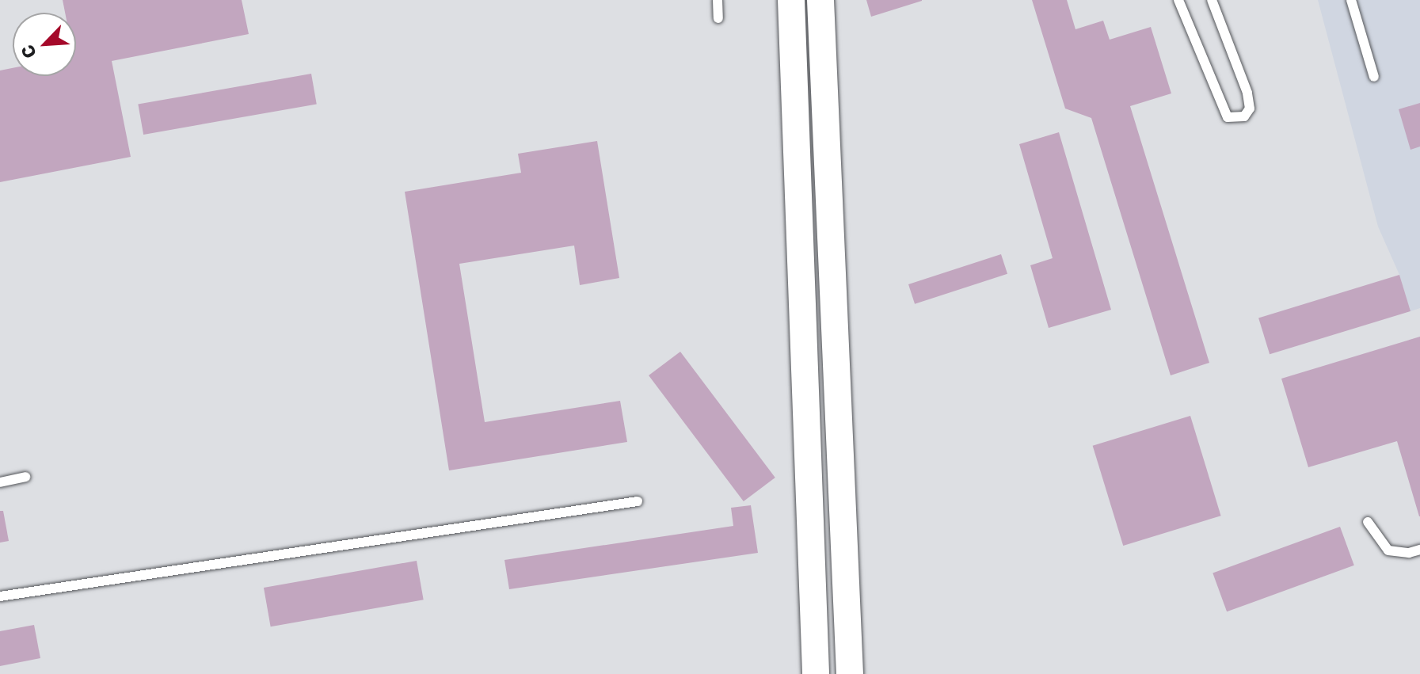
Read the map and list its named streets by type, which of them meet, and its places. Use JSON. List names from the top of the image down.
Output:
{
  "north": "bottom left"
}
